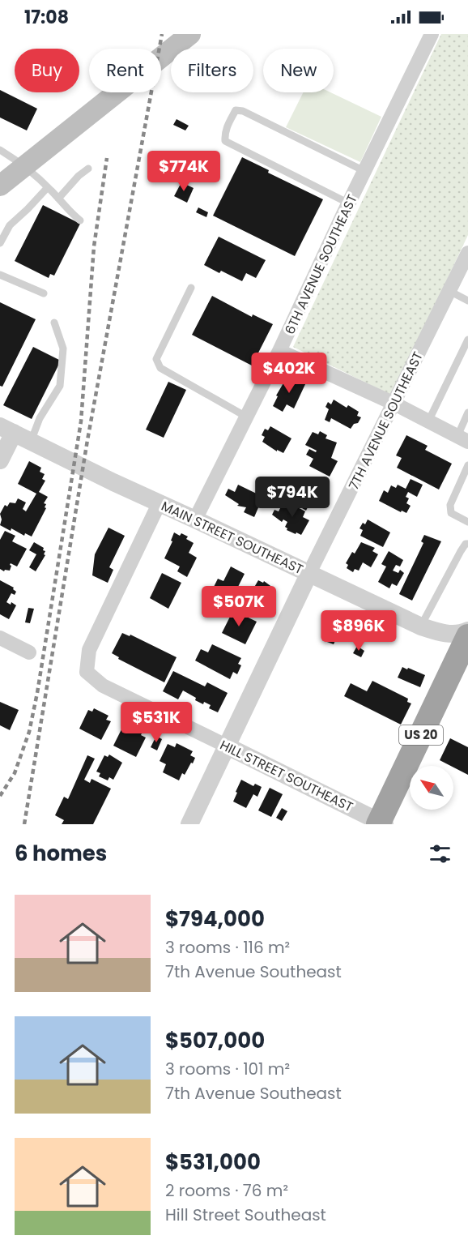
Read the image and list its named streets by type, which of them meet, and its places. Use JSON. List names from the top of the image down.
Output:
{
  "streets": {
    "highway": ["US 20"],
    "street": [
      "6TH AVENUE SOUTHEAST",
      "7TH AVENUE SOUTHEAST",
      "MAIN STREET SOUTHEAST",
      "HILL STREET SOUTHEAST"
    ]
  },
  "crossings": [
    ["6TH AVENUE SOUTHEAST", "MAIN STREET SOUTHEAST"],
    ["7TH AVENUE SOUTHEAST", "MAIN STREET SOUTHEAST"],
    ["7TH AVENUE SOUTHEAST", "HILL STREET SOUTHEAST"],
    ["MAIN STREET SOUTHEAST", "US 20"],
    ["MAIN STREET SOUTHEAST", "HILL STREET SOUTHEAST"],
    ["US 20", "HILL STREET SOUTHEAST"]
  ],
  "north": "top left",
  "page": {
    "status": "17:08",
    "chip": [
      "Buy",
      "Rent",
      "Filters",
      "New"
    ],
    "price": [
      "$774K",
      "$402K",
      "$794K",
      "$507K",
      "$896K",
      "$531K"
    ],
    "heading": "6 homes",
    "list": [
      {
        "name": "$794,000",
        "note": "3 rooms · 116 m² · 7th Avenue Southeast"
      },
      {
        "name": "$507,000",
        "note": "3 rooms · 101 m² · 7th Avenue Southeast"
      },
      {
        "name": "$531,000",
        "note": "2 rooms · 76 m² · Hill Street Southeast"
      }
    ]
  }
}
